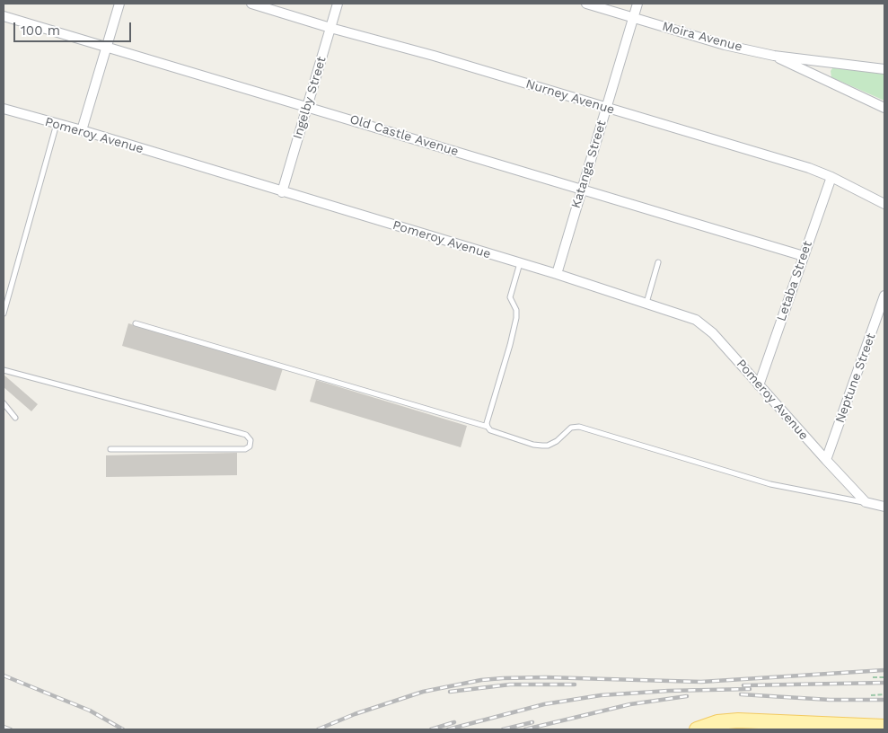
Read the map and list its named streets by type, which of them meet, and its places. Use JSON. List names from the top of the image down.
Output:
{
  "streets": {
    "street": [
      "Moira Avenue",
      "Nurney Avenue",
      "Ingelby Street",
      "Pomeroy Avenue",
      "Old Castle Avenue",
      "Katanga Street",
      "Letaba Street",
      "Neptune Street"
    ]
  },
  "crossings": [
    ["Moira Avenue", "Katanga Street"],
    ["Nurney Avenue", "Ingelby Street"],
    ["Nurney Avenue", "Katanga Street"],
    ["Nurney Avenue", "Letaba Street"],
    ["Ingelby Street", "Pomeroy Avenue"],
    ["Ingelby Street", "Old Castle Avenue"],
    ["Pomeroy Avenue", "Katanga Street"],
    ["Pomeroy Avenue", "Letaba Street"],
    ["Pomeroy Avenue", "Neptune Street"],
    ["Old Castle Avenue", "Katanga Street"],
    ["Old Castle Avenue", "Letaba Street"]
  ],
  "scale_bar": "100 m"
}
